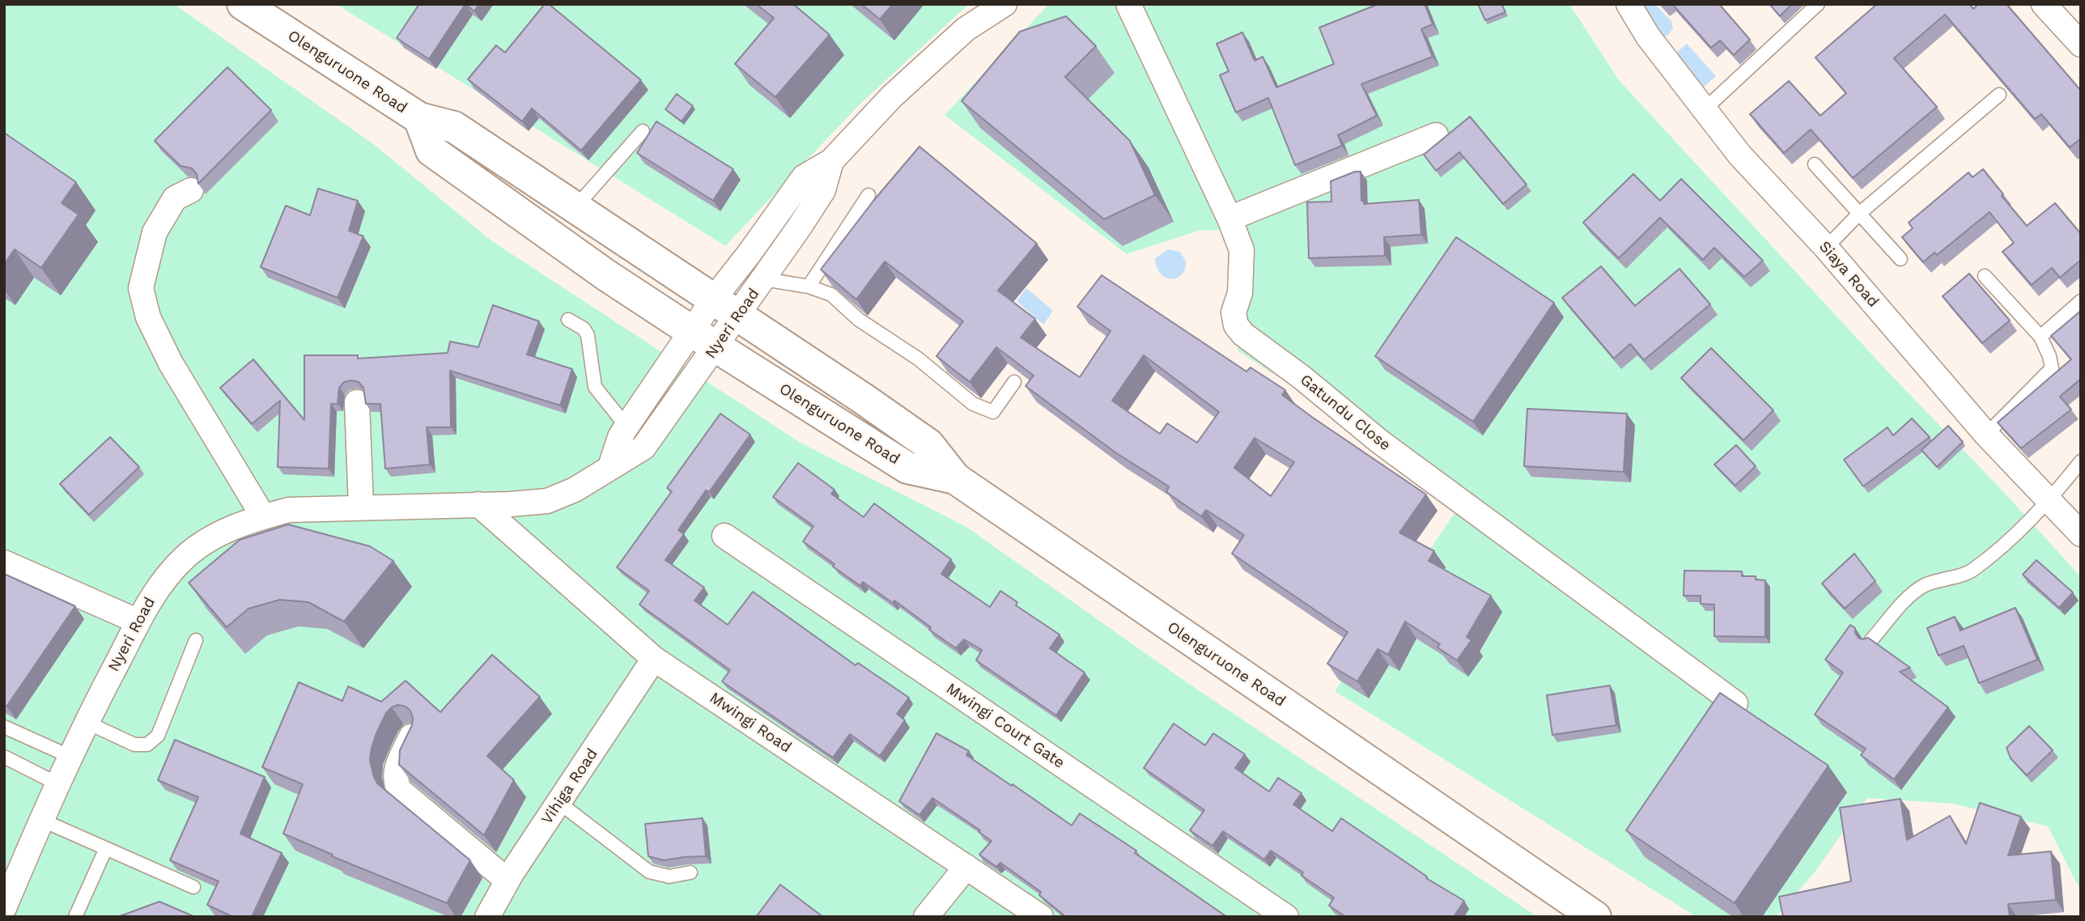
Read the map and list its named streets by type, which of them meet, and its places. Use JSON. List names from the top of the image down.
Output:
{
  "streets": {
    "street": [
      "Olenguruone Road",
      "Siaya Road",
      "Nyeri Road",
      "Gatundu Close",
      "Mwingi Road",
      "Mwingi Court Gate",
      "Vihiga Road"
    ]
  },
  "crossings": [
    ["Olenguruone Road", "Nyeri Road"],
    ["Nyeri Road", "Mwingi Road"],
    ["Mwingi Road", "Vihiga Road"]
  ]
}
